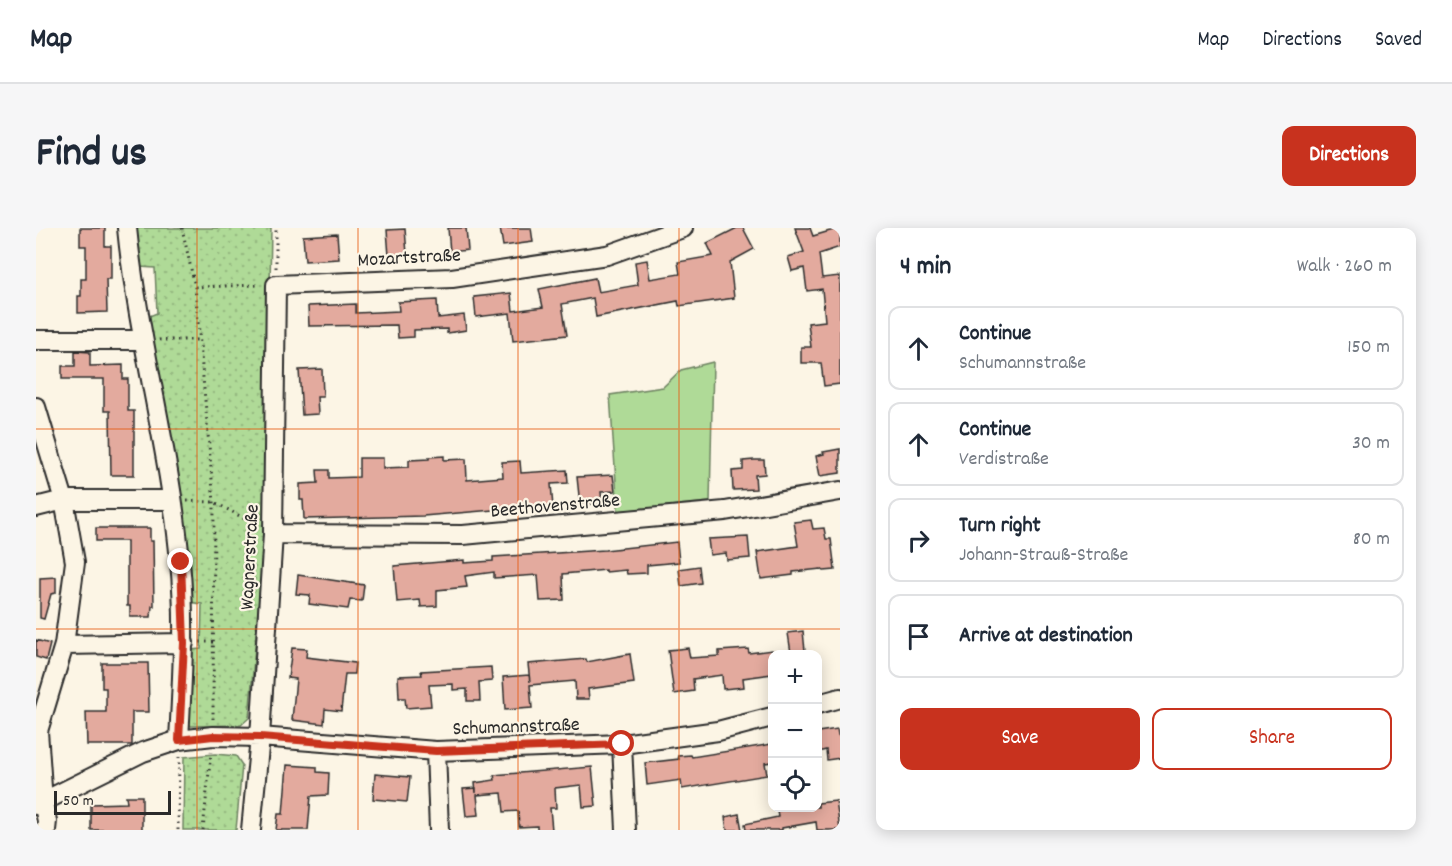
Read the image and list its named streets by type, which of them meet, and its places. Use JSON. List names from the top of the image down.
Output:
{
  "streets": {
    "street": [
      "Mozartstraße",
      "Beethovenstraße",
      "Wagnerstraße",
      "Schumannstraße"
    ]
  },
  "crossings": [
    ["Mozartstraße", "Wagnerstraße"],
    ["Beethovenstraße", "Wagnerstraße"],
    ["Wagnerstraße", "Schumannstraße"]
  ],
  "scale_bar": "50 m",
  "page": {
    "header": "Map",
    "nav": ["Map", "Directions", "Saved"],
    "title": "Find us",
    "buttons": [
      "Directions",
      ["Save", "Share"]
    ],
    "heading": ["4 min", "Walk · 260 m"],
    "list": [
      ["Continue", "Schumannstraße", "150 m"],
      ["Continue", "Verdistraße", "30 m"],
      ["Turn right", "Johann-Strauß-Straße", "80 m"],
      "Arrive at destination"
    ],
    "map_buttons": ["+", "−"],
    "scale": "50 m"
  }
}
